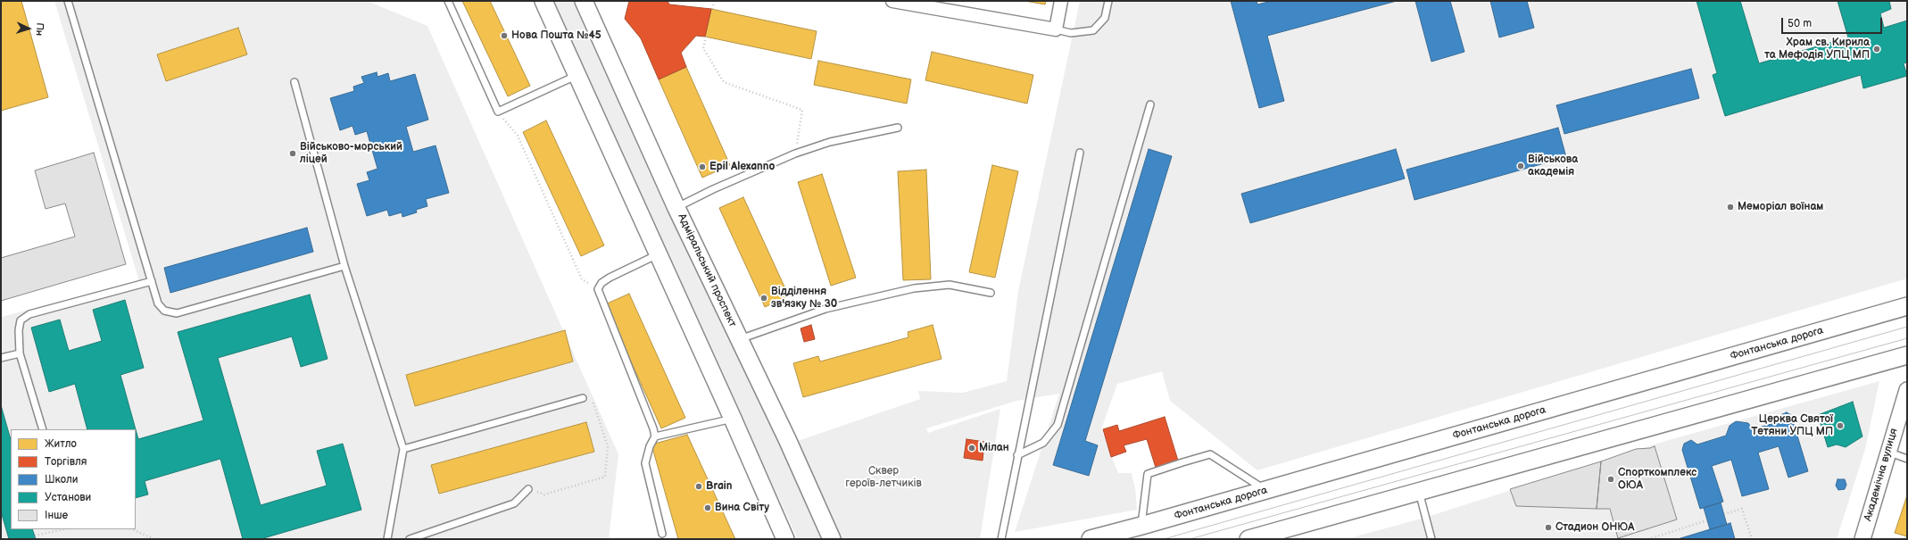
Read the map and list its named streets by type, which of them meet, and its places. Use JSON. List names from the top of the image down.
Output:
{
  "streets": {
    "main road": ["Адміральський проспект", "Фонтанська дорога"],
    "street": ["Академічна вулиця"]
  },
  "parks": ["Сквер героїв-летчиків"],
  "places": [
    "Нова Пошта №45",
    "Храм св. Кирила та Мефодія УПЦ МП",
    "Військово-морський ліцей",
    "Військова академія",
    "Epil Alexanno",
    "Меморіал воїнам",
    "Відділення зв'язку № 30",
    "Церква Святої Тетяни УПЦ МП",
    "Мілан",
    "Спорткомплекс ОЮА",
    "Brain",
    "Вина Світу",
    "Стадион ОНЮА"
  ],
  "legend": [
    "Житло",
    "Торгівля",
    "Школи",
    "Установи",
    "Інше"
  ],
  "scale_bar": "50 m",
  "north": "right"
}
